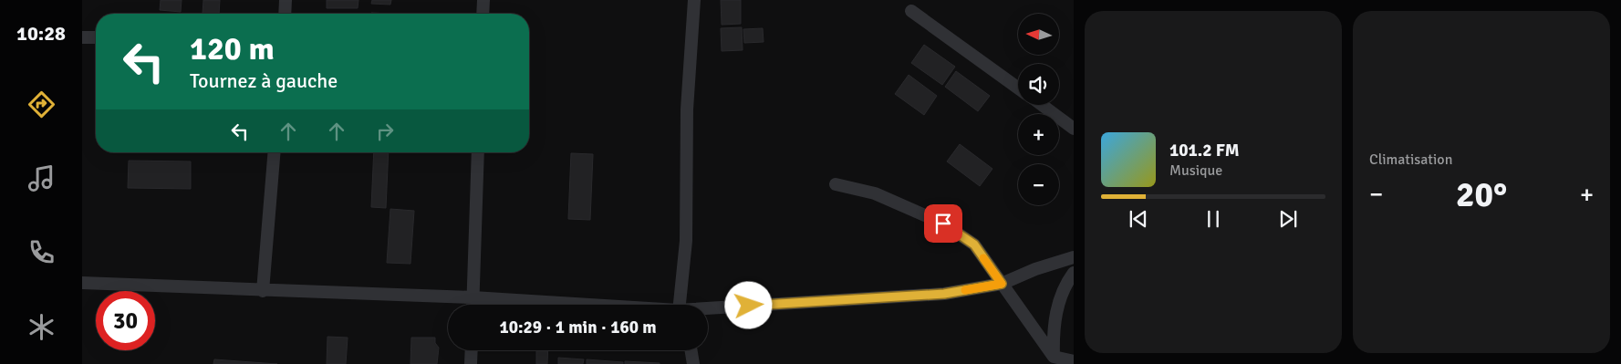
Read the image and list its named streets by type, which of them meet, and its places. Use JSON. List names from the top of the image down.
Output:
{
  "north": "left",
  "page": {
    "tabs": "10:28",
    "tile": "Climatisation",
    "map_buttons": ["+", "−"],
    "turn": ["120 m", "Tournez à gauche"],
    "song": ["101.2 FM", "Musique"],
    "heat": ["−", "20°", "+"],
    "limit": "30",
    "trip": "10:29 · 1 min · 160 m"
  }
}
